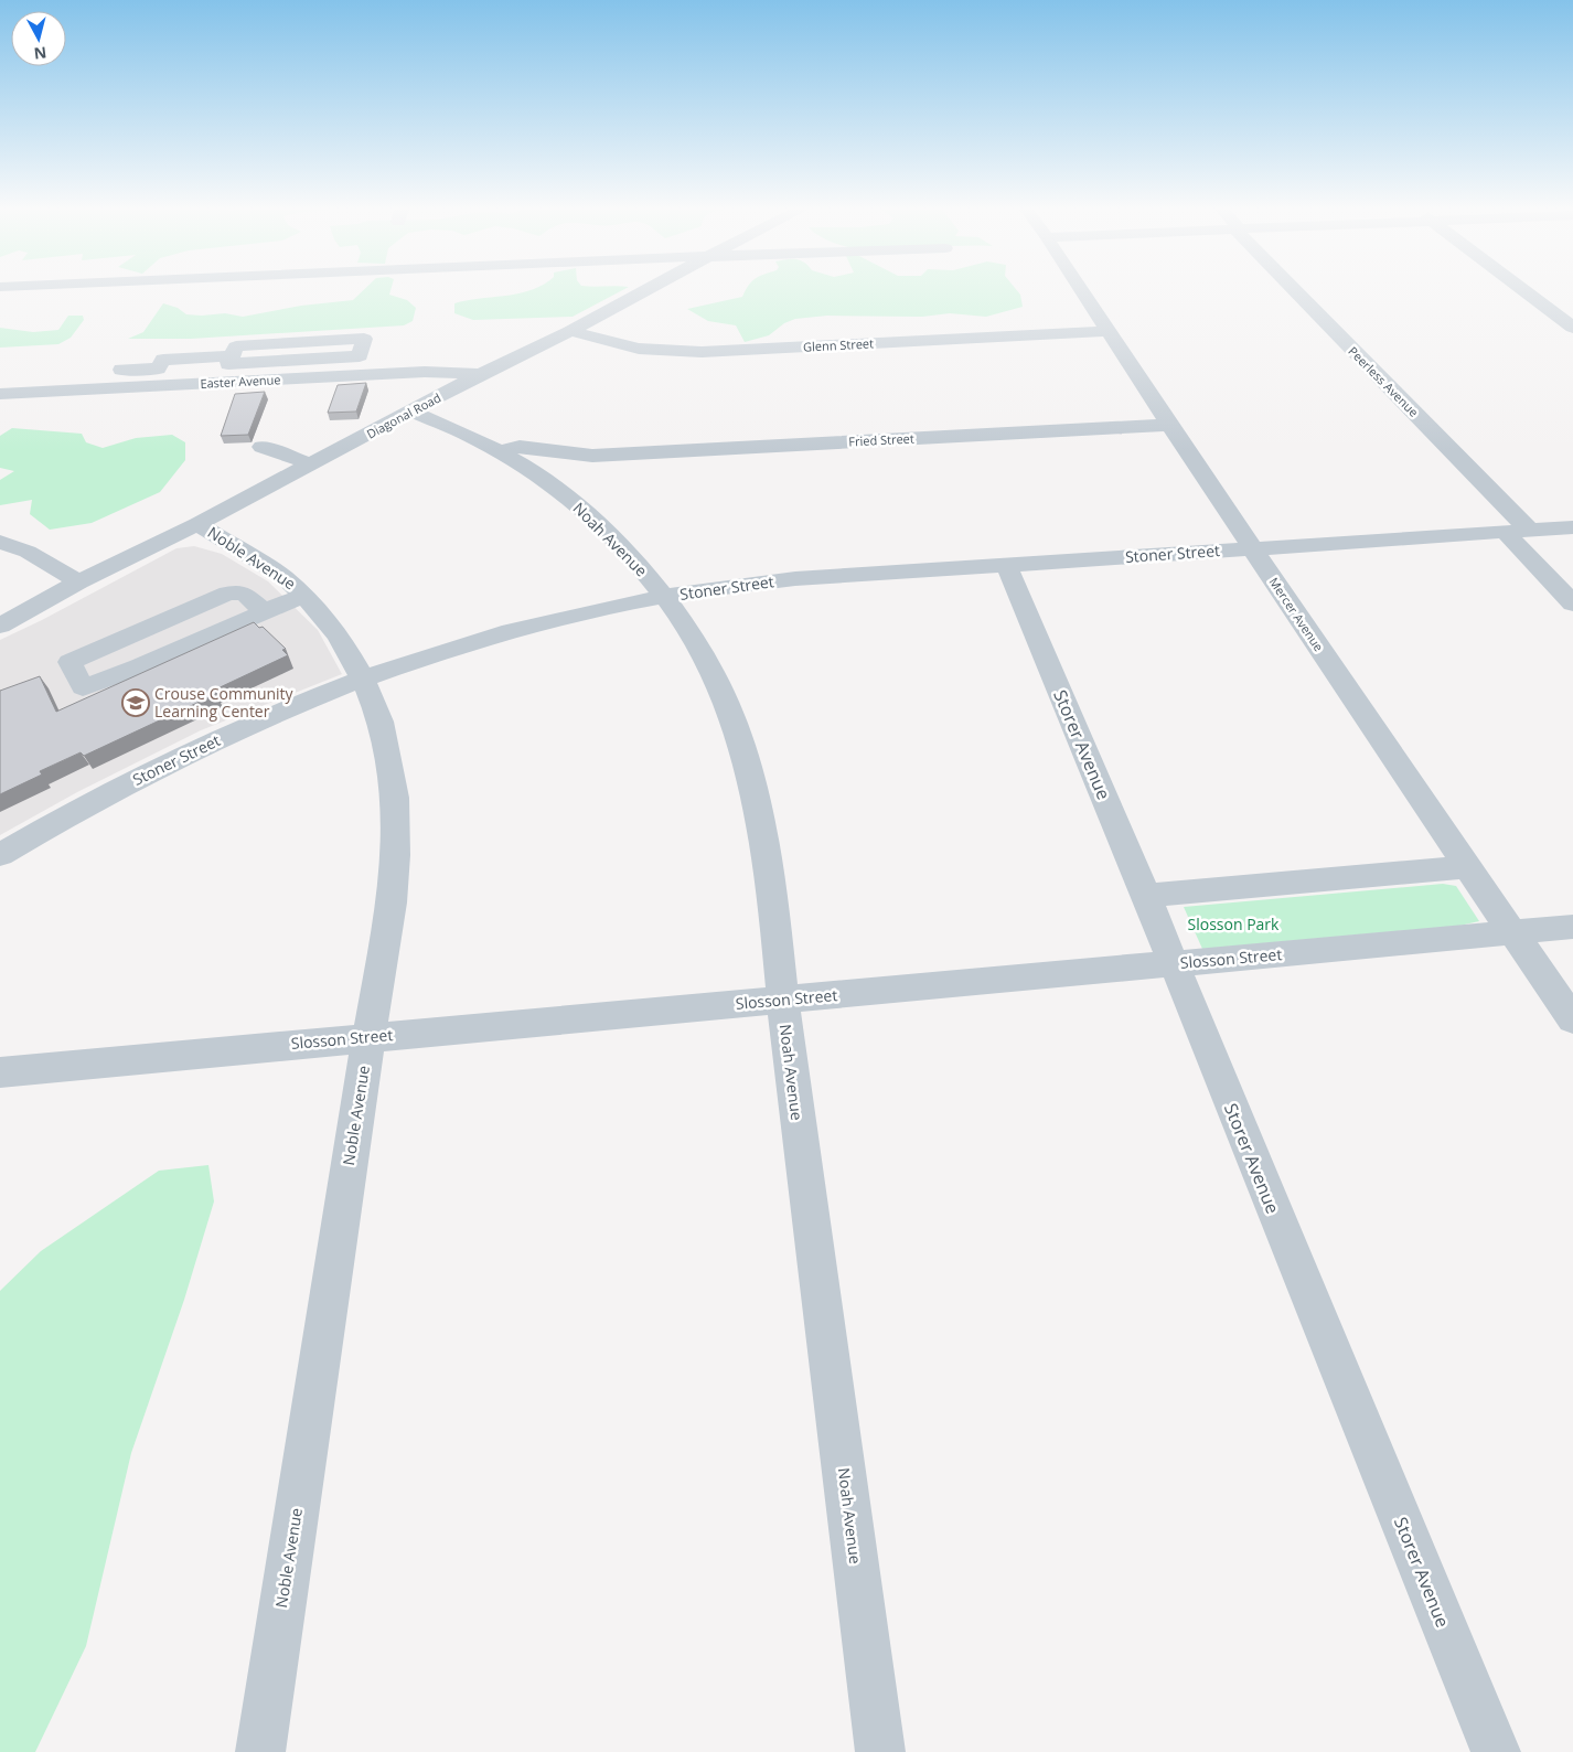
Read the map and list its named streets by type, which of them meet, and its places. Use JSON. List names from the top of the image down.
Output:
{
  "streets": {
    "street": [
      "Glenn Street",
      "Easter Avenue",
      "Peerless Avenue",
      "Diagonal Road",
      "Fried Street",
      "Noah Avenue",
      "Stoner Street",
      "Noble Avenue",
      "Mercer Avenue",
      "Storer Avenue",
      "Slosson Street"
    ]
  },
  "crossings": [
    ["Glenn Street", "Diagonal Road"],
    ["Glenn Street", "Mercer Avenue"],
    ["Easter Avenue", "Diagonal Road"],
    ["Peerless Avenue", "Stoner Street"],
    ["Diagonal Road", "Noah Avenue"],
    ["Diagonal Road", "Noble Avenue"],
    ["Fried Street", "Noah Avenue"],
    ["Fried Street", "Mercer Avenue"],
    ["Noah Avenue", "Stoner Street"],
    ["Noah Avenue", "Slosson Street"],
    ["Stoner Street", "Noble Avenue"],
    ["Stoner Street", "Mercer Avenue"],
    ["Stoner Street", "Storer Avenue"],
    ["Noble Avenue", "Slosson Street"],
    ["Mercer Avenue", "Slosson Street"],
    ["Storer Avenue", "Slosson Street"]
  ],
  "parks": ["Slosson Park"],
  "places": {
    "school or university": ["Crouse Community Learning Center"]
  },
  "north": "bottom"
}
